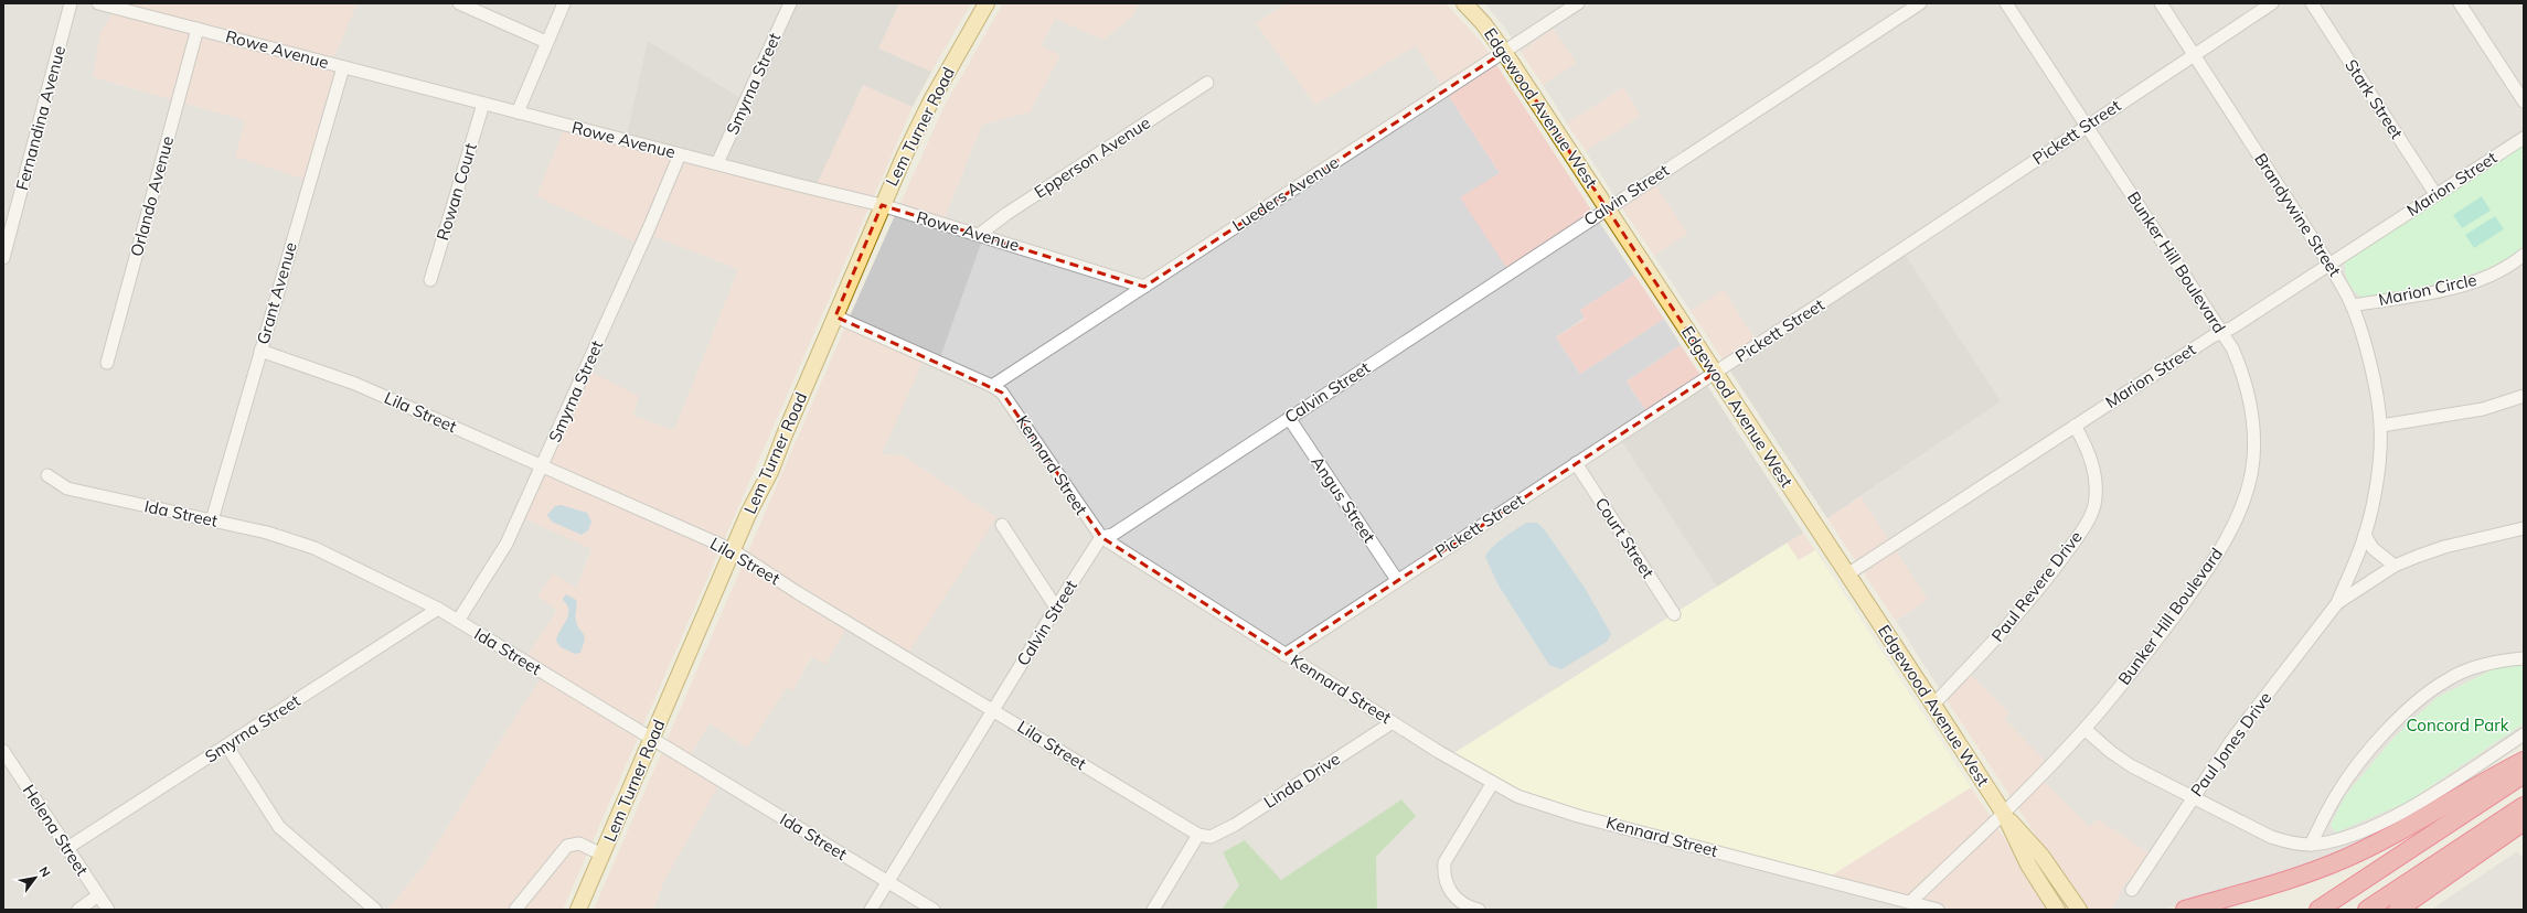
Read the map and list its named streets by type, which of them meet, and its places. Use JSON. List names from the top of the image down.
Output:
{
  "streets": {
    "main road": ["Edgewood Avenue West", "Lem Turner Road"],
    "street": [
      "Rowe Avenue",
      "Smyrna Street",
      "Stark Street",
      "Fernandina Avenue",
      "Pickett Street",
      "Epperson Avenue",
      "Marion Street",
      "Rowan Court",
      "Lueders Avenue",
      "Calvin Street",
      "Orlando Avenue",
      "Brandywine Street",
      "Bunker Hill Boulevard",
      "Marion Circle",
      "Grant Avenue",
      "Lila Street",
      "Kennard Street",
      "Angus Street",
      "Ida Street",
      "Court Street",
      "Paul Revere Drive",
      "Paul Jones Drive",
      "Linda Drive",
      "Helena Street"
    ]
  },
  "crossings": [
    ["Rowe Avenue", "Smyrna Street"],
    ["Rowe Avenue", "Lem Turner Road"],
    ["Rowe Avenue", "Epperson Avenue"],
    ["Rowe Avenue", "Rowan Court"],
    ["Rowe Avenue", "Lueders Avenue"],
    ["Rowe Avenue", "Orlando Avenue"],
    ["Rowe Avenue", "Grant Avenue"],
    ["Smyrna Street", "Lila Street"],
    ["Smyrna Street", "Ida Street"],
    ["Smyrna Street", "Helena Street"],
    ["Stark Street", "Marion Street"],
    ["Edgewood Avenue West", "Pickett Street"],
    ["Edgewood Avenue West", "Marion Street"],
    ["Edgewood Avenue West", "Lueders Avenue"],
    ["Edgewood Avenue West", "Calvin Street"],
    ["Edgewood Avenue West", "Bunker Hill Boulevard"],
    ["Edgewood Avenue West", "Paul Revere Drive"],
    ["Lem Turner Road", "Lila Street"],
    ["Lem Turner Road", "Kennard Street"],
    ["Lem Turner Road", "Ida Street"],
    ["Pickett Street", "Brandywine Street"],
    ["Pickett Street", "Bunker Hill Boulevard"],
    ["Pickett Street", "Kennard Street"],
    ["Pickett Street", "Angus Street"],
    ["Pickett Street", "Court Street"],
    ["Marion Street", "Brandywine Street"],
    ["Marion Street", "Bunker Hill Boulevard"],
    ["Marion Street", "Paul Revere Drive"],
    ["Lueders Avenue", "Kennard Street"],
    ["Calvin Street", "Lila Street"],
    ["Calvin Street", "Kennard Street"],
    ["Calvin Street", "Angus Street"],
    ["Calvin Street", "Ida Street"],
    ["Brandywine Street", "Marion Circle"],
    ["Brandywine Street", "Paul Jones Drive"],
    ["Bunker Hill Boulevard", "Kennard Street"],
    ["Grant Avenue", "Lila Street"],
    ["Grant Avenue", "Ida Street"],
    ["Lila Street", "Linda Drive"],
    ["Kennard Street", "Linda Drive"]
  ],
  "parks": ["Concord Park"],
  "north": "top right"
}
